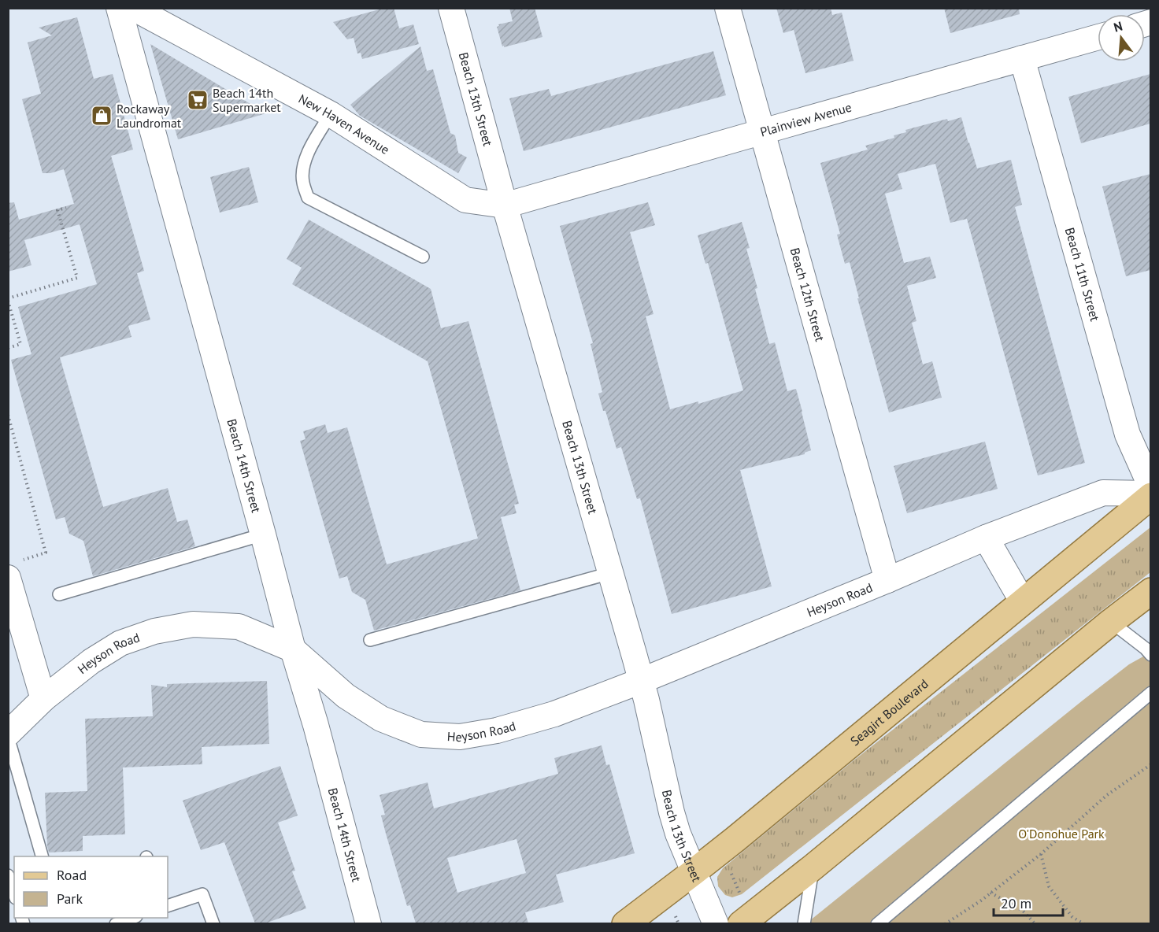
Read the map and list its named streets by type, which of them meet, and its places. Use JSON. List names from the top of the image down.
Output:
{
  "streets": {
    "main road": ["Seagirt Boulevard"],
    "street": [
      "Beach 13th Street",
      "Plainview Avenue",
      "New Haven Avenue",
      "Beach 11th Street",
      "Beach 12th Street",
      "Beach 14th Street",
      "Heyson Road"
    ]
  },
  "crossings": [
    ["Beach 13th Street", "Plainview Avenue"],
    ["Beach 13th Street", "New Haven Avenue"],
    ["Beach 13th Street", "Heyson Road"],
    ["Beach 13th Street", "Seagirt Boulevard"],
    ["Plainview Avenue", "New Haven Avenue"],
    ["Plainview Avenue", "Beach 11th Street"],
    ["Plainview Avenue", "Beach 12th Street"],
    ["Beach 12th Street", "Heyson Road"],
    ["Beach 14th Street", "Heyson Road"],
    ["Heyson Road", "Seagirt Boulevard"]
  ],
  "parks": ["O'Donohue Park"],
  "places": {
    "supermarket": ["Beach 14th Supermarket"],
    "shop": ["Rockaway Laundromat"]
  },
  "legend": ["Road", "Park"],
  "scale_bar": "20 m",
  "north": "top"
}
